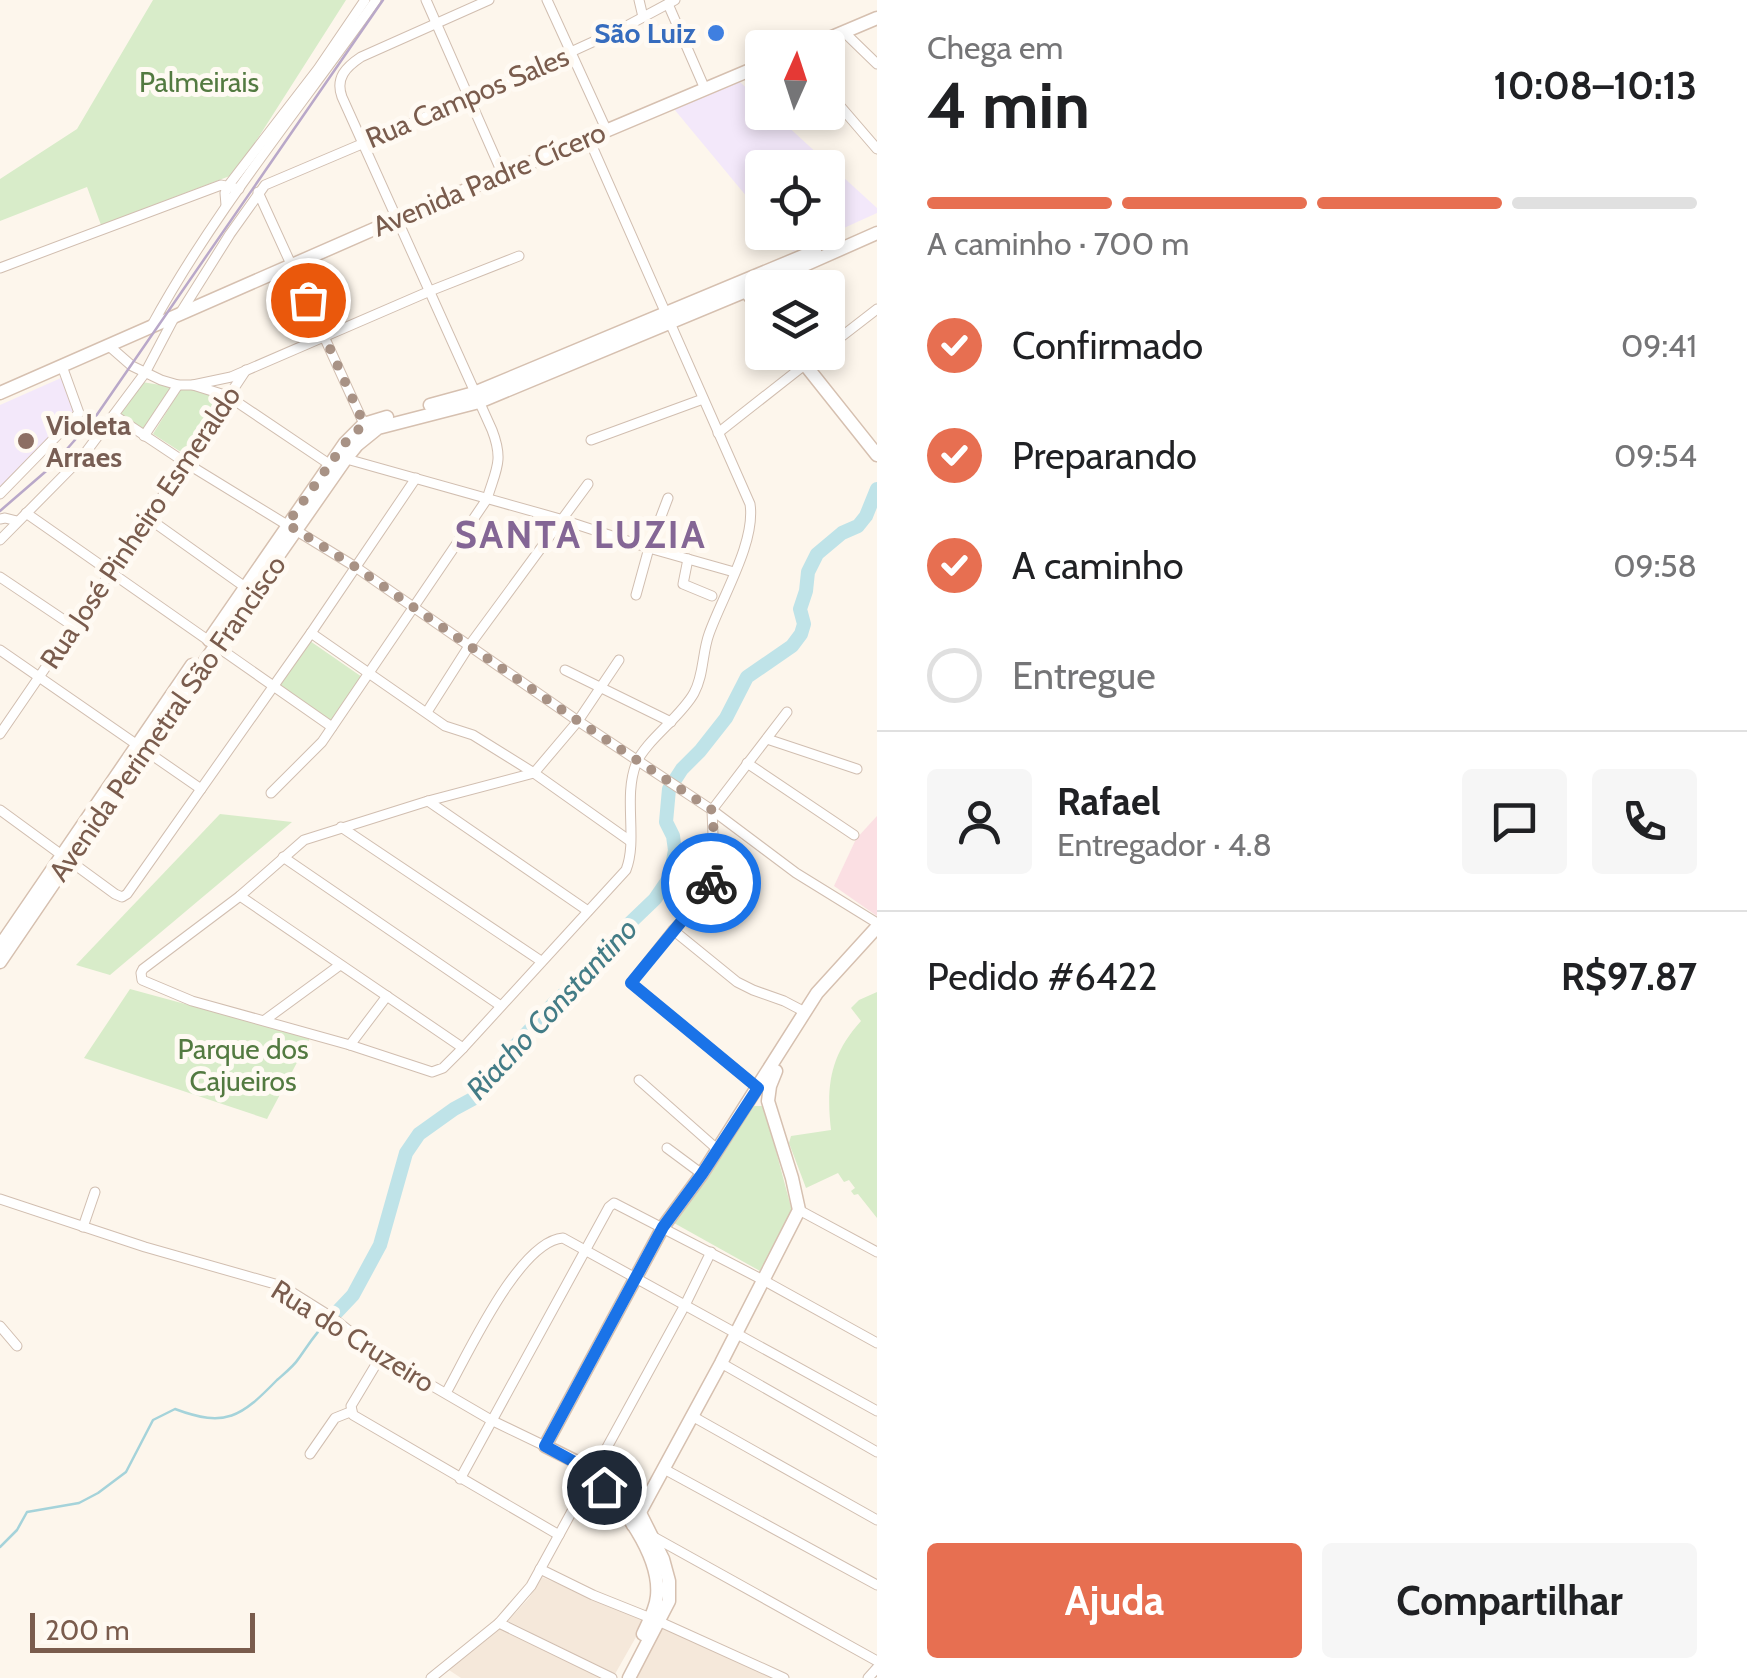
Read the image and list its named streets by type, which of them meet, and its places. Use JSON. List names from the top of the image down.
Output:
{
  "streets": {
    "main road": ["Avenida Padre Cícero", "Avenida Perimetral São Francisco", "Rua do Cruzeiro"],
    "street": ["Rua Campos Sales", "Rua José Pinheiro Esmeraldo"]
  },
  "districts": ["SANTA LUZIA"],
  "water": ["Riacho Constantino"],
  "parks": ["Palmeirais", "Parque dos Cajueiros"],
  "places": ["São Luiz", "Violeta Arraes"],
  "scale_bar": "200 m",
  "north": "top",
  "page": {
    "heading": ["4 min", "Chega em", "10:08–10:13"],
    "panel": [
      "Rafael",
      "Entregador · 4.8",
      "Pedido #6422",
      "R$97.87"
    ],
    "bar": "A caminho · 700 m",
    "list": [
      ["Confirmado", "09:41"],
      ["Preparando", "09:54"],
      ["A caminho", "09:58"],
      "Entregue"
    ],
    "buttons": ["Ajuda", "Compartilhar"],
    "scale": "200 m"
  }
}
